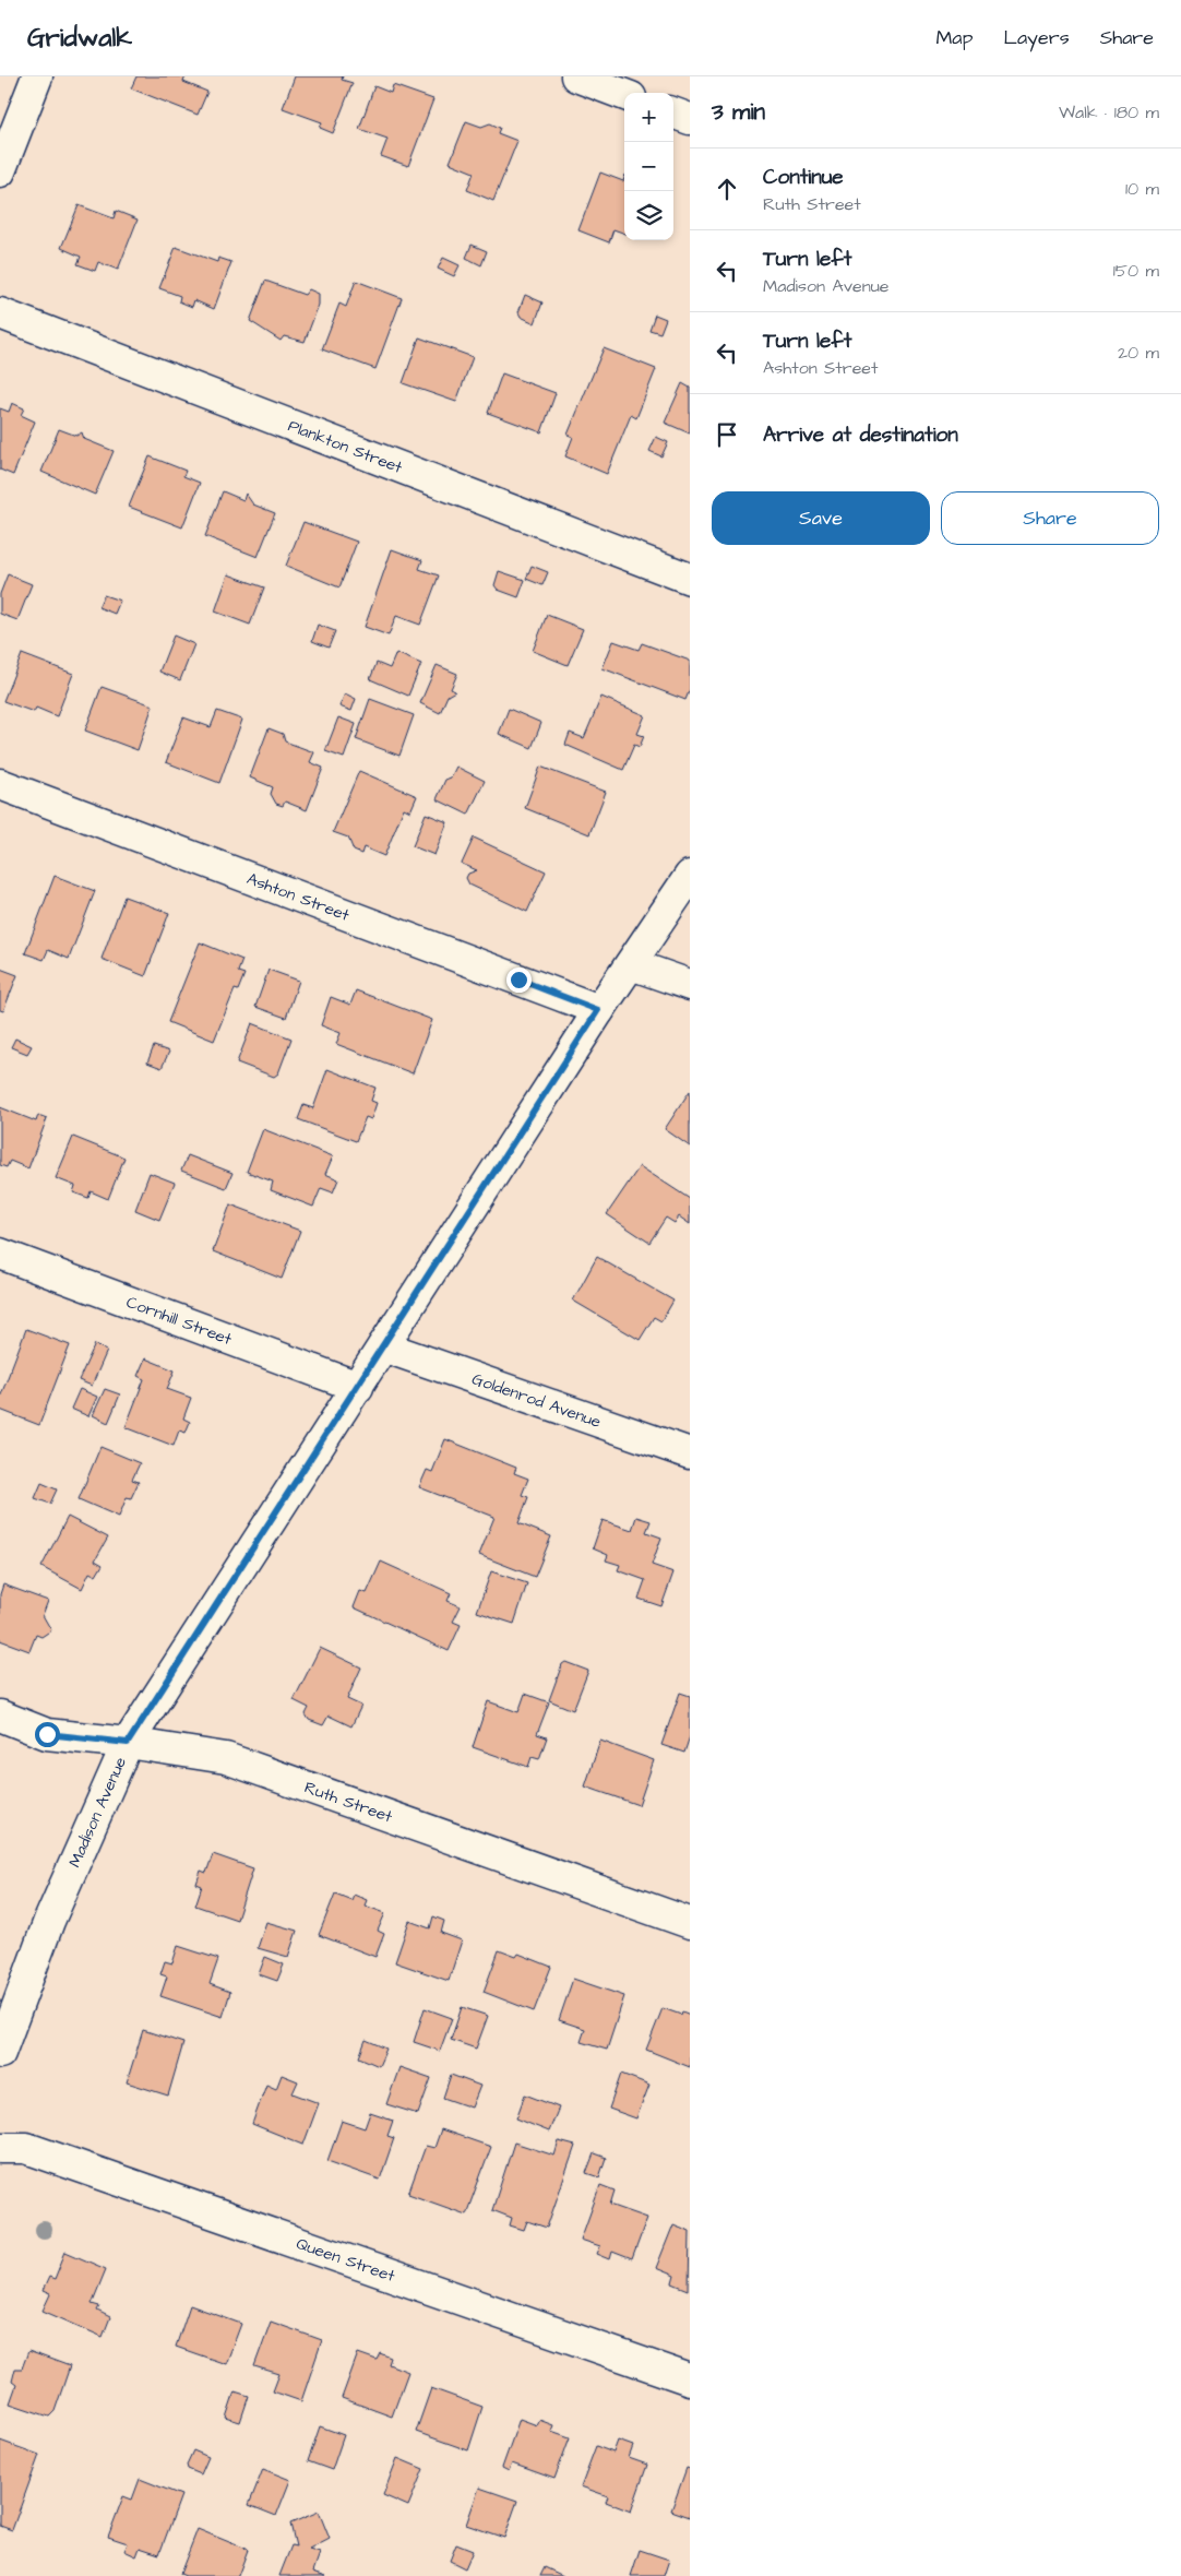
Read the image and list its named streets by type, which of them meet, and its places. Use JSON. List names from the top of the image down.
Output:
{
  "streets": {
    "street": [
      "Plankton Street",
      "Ashton Street",
      "Cornhill Street",
      "Goldenrod Avenue",
      "Ruth Street",
      "Madison Avenue",
      "Queen Street"
    ]
  },
  "crossings": [
    ["Ashton Street", "Madison Avenue"],
    ["Cornhill Street", "Madison Avenue"],
    ["Goldenrod Avenue", "Madison Avenue"],
    ["Ruth Street", "Madison Avenue"]
  ],
  "page": {
    "header": "Gridwalk",
    "nav": ["Map", "Layers", "Share"],
    "heading": ["3 min", "Walk · 180 m"],
    "map_buttons": ["+", "−"],
    "list": [
      ["Continue", "Ruth Street", "10 m"],
      ["Turn left", "Madison Avenue", "150 m"],
      ["Turn left", "Ashton Street", "20 m"],
      "Arrive at destination"
    ],
    "buttons": ["Save", "Share"]
  }
}
